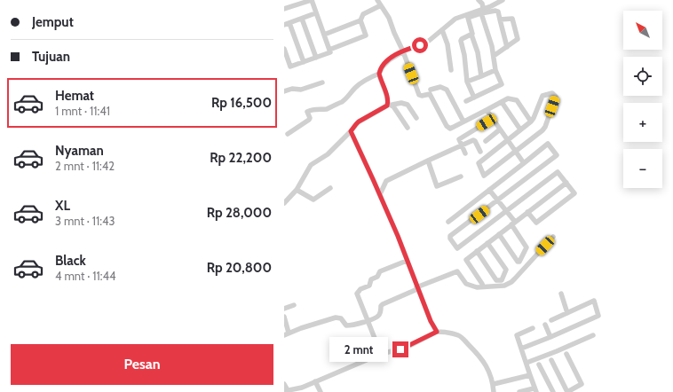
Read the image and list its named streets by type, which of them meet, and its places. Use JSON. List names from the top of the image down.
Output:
{
  "north": "top left",
  "page": {
    "banner": ["Jemput", "Tujuan"],
    "map_buttons": ["+", "−"],
    "list": [
      {
        "name": "Hemat",
        "note": "1 mnt · 11:41",
        "value": "Rp 16,500"
      },
      {
        "name": "Nyaman",
        "note": "2 mnt · 11:42",
        "value": "Rp 22,200"
      },
      {
        "name": "XL",
        "note": "3 mnt · 11:43",
        "value": "Rp 28,000"
      },
      {
        "name": "Black",
        "note": "4 mnt · 11:44",
        "value": "Rp 20,800"
      }
    ],
    "buttons": "Pesan",
    "bubble": "2 mnt"
  }
}
